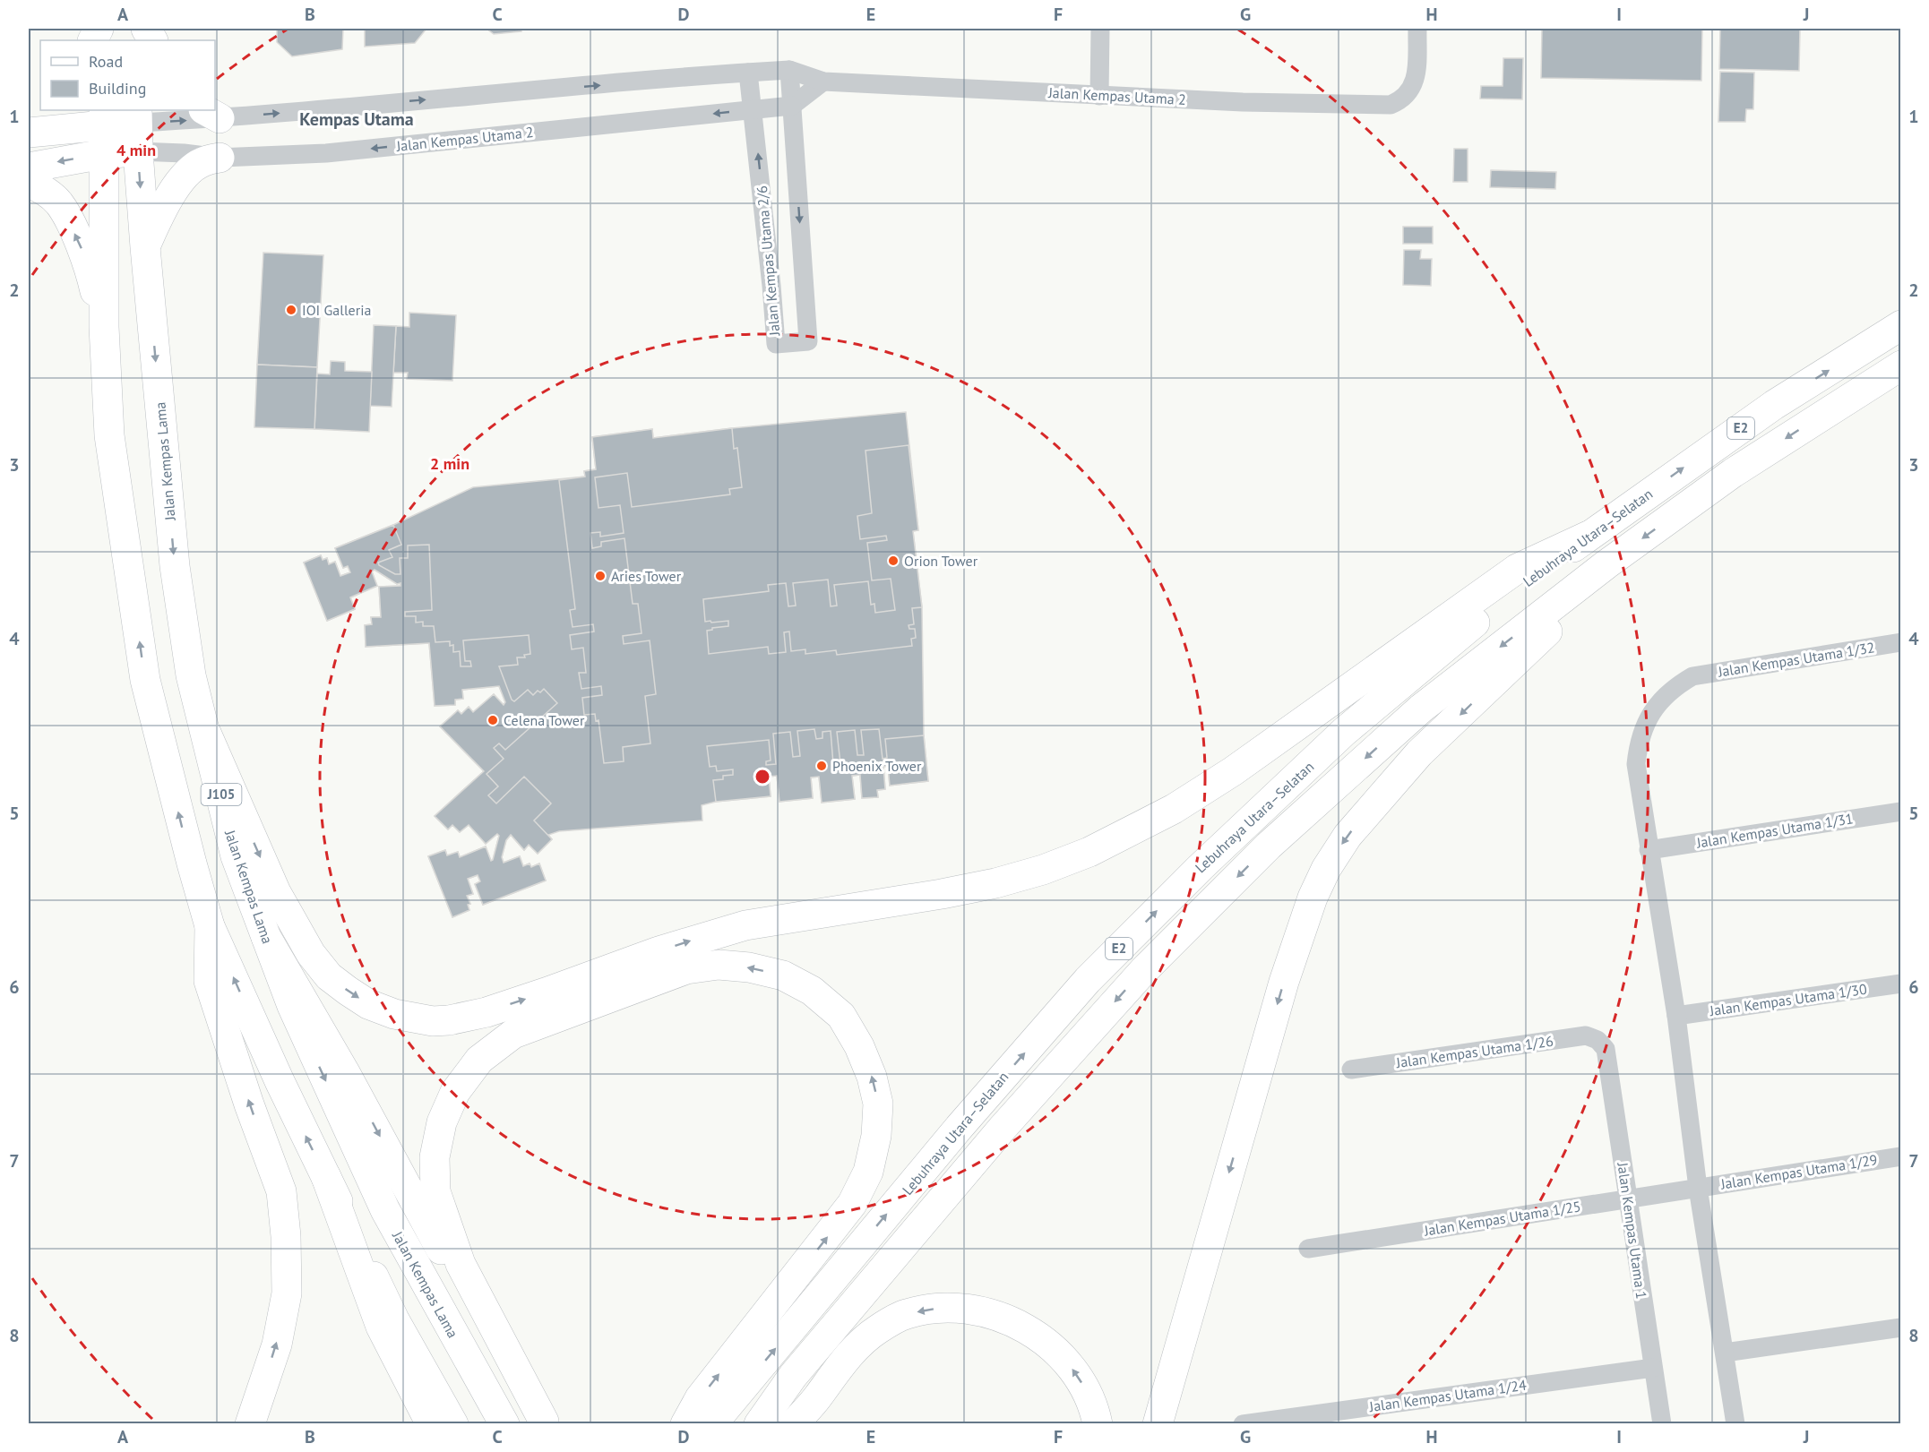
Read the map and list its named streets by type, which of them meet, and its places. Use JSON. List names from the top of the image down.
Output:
{
  "streets": {
    "main road": [
      "E2",
      "Jalan Kempas Lama",
      "Lebuhraya Utara–Selatan",
      "J105"
    ],
    "street": [
      "Jalan Kempas Utama 2",
      "Jalan Kempas Utama 2/6",
      "Jalan Kempas Utama 1/32",
      "Jalan Kempas Utama 1/31",
      "Jalan Kempas Utama 1/30",
      "Jalan Kempas Utama 1/26",
      "Jalan Kempas Utama 1/29",
      "Jalan Kempas Utama 1/25",
      "Jalan Kempas Utama 1",
      "Jalan Kempas Utama 1/24"
    ]
  },
  "crossings": [
    ["Jalan Kempas Utama 2", "Jalan Kempas Utama 2/6"],
    ["Jalan Kempas Utama 2", "Jalan Kempas Lama"],
    ["Jalan Kempas Utama 1/32", "Jalan Kempas Utama 1/31"],
    ["Jalan Kempas Utama 1/26", "Jalan Kempas Utama 1"],
    ["Jalan Kempas Utama 1/29", "Jalan Kempas Utama 1/25"],
    ["Jalan Kempas Utama 1/25", "Jalan Kempas Utama 1"],
    ["Jalan Kempas Utama 1", "Jalan Kempas Utama 1/24"]
  ],
  "districts": ["Kempas Utama"],
  "places": [
    "IOI Galleria",
    "Orion Tower",
    "Aries Tower",
    "Celena Tower",
    "Phoenix Tower"
  ],
  "legend": ["Road", "Building"],
  "grid": {
    "columns": [
      "A",
      "B",
      "C",
      "D",
      "E",
      "F",
      "G",
      "H",
      "I",
      "J"
    ],
    "rows": [
      "1",
      "2",
      "3",
      "4",
      "5",
      "6",
      "7",
      "8"
    ]
  },
  "rings": ["4 min", "2 min"]
}
